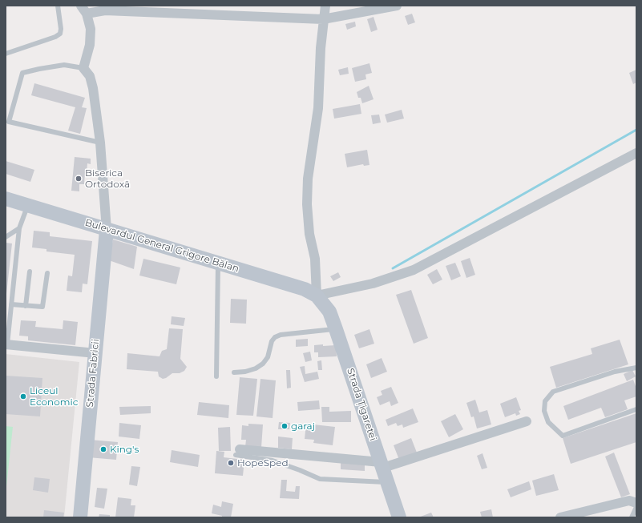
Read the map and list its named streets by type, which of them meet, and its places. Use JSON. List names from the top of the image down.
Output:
{
  "streets": {
    "main road": ["Bulevardul General Grigore Bălan", "Strada Fabricii", "Strada Țigaretei"]
  },
  "crossings": [
    ["Bulevardul General Grigore Bălan", "Strada Fabricii"],
    ["Bulevardul General Grigore Bălan", "Strada Țigaretei"]
  ],
  "places": [
    "Biserica Ortodoxă",
    "Liceul Economic",
    "garaj",
    "King's",
    "HopeSped"
  ]
}
